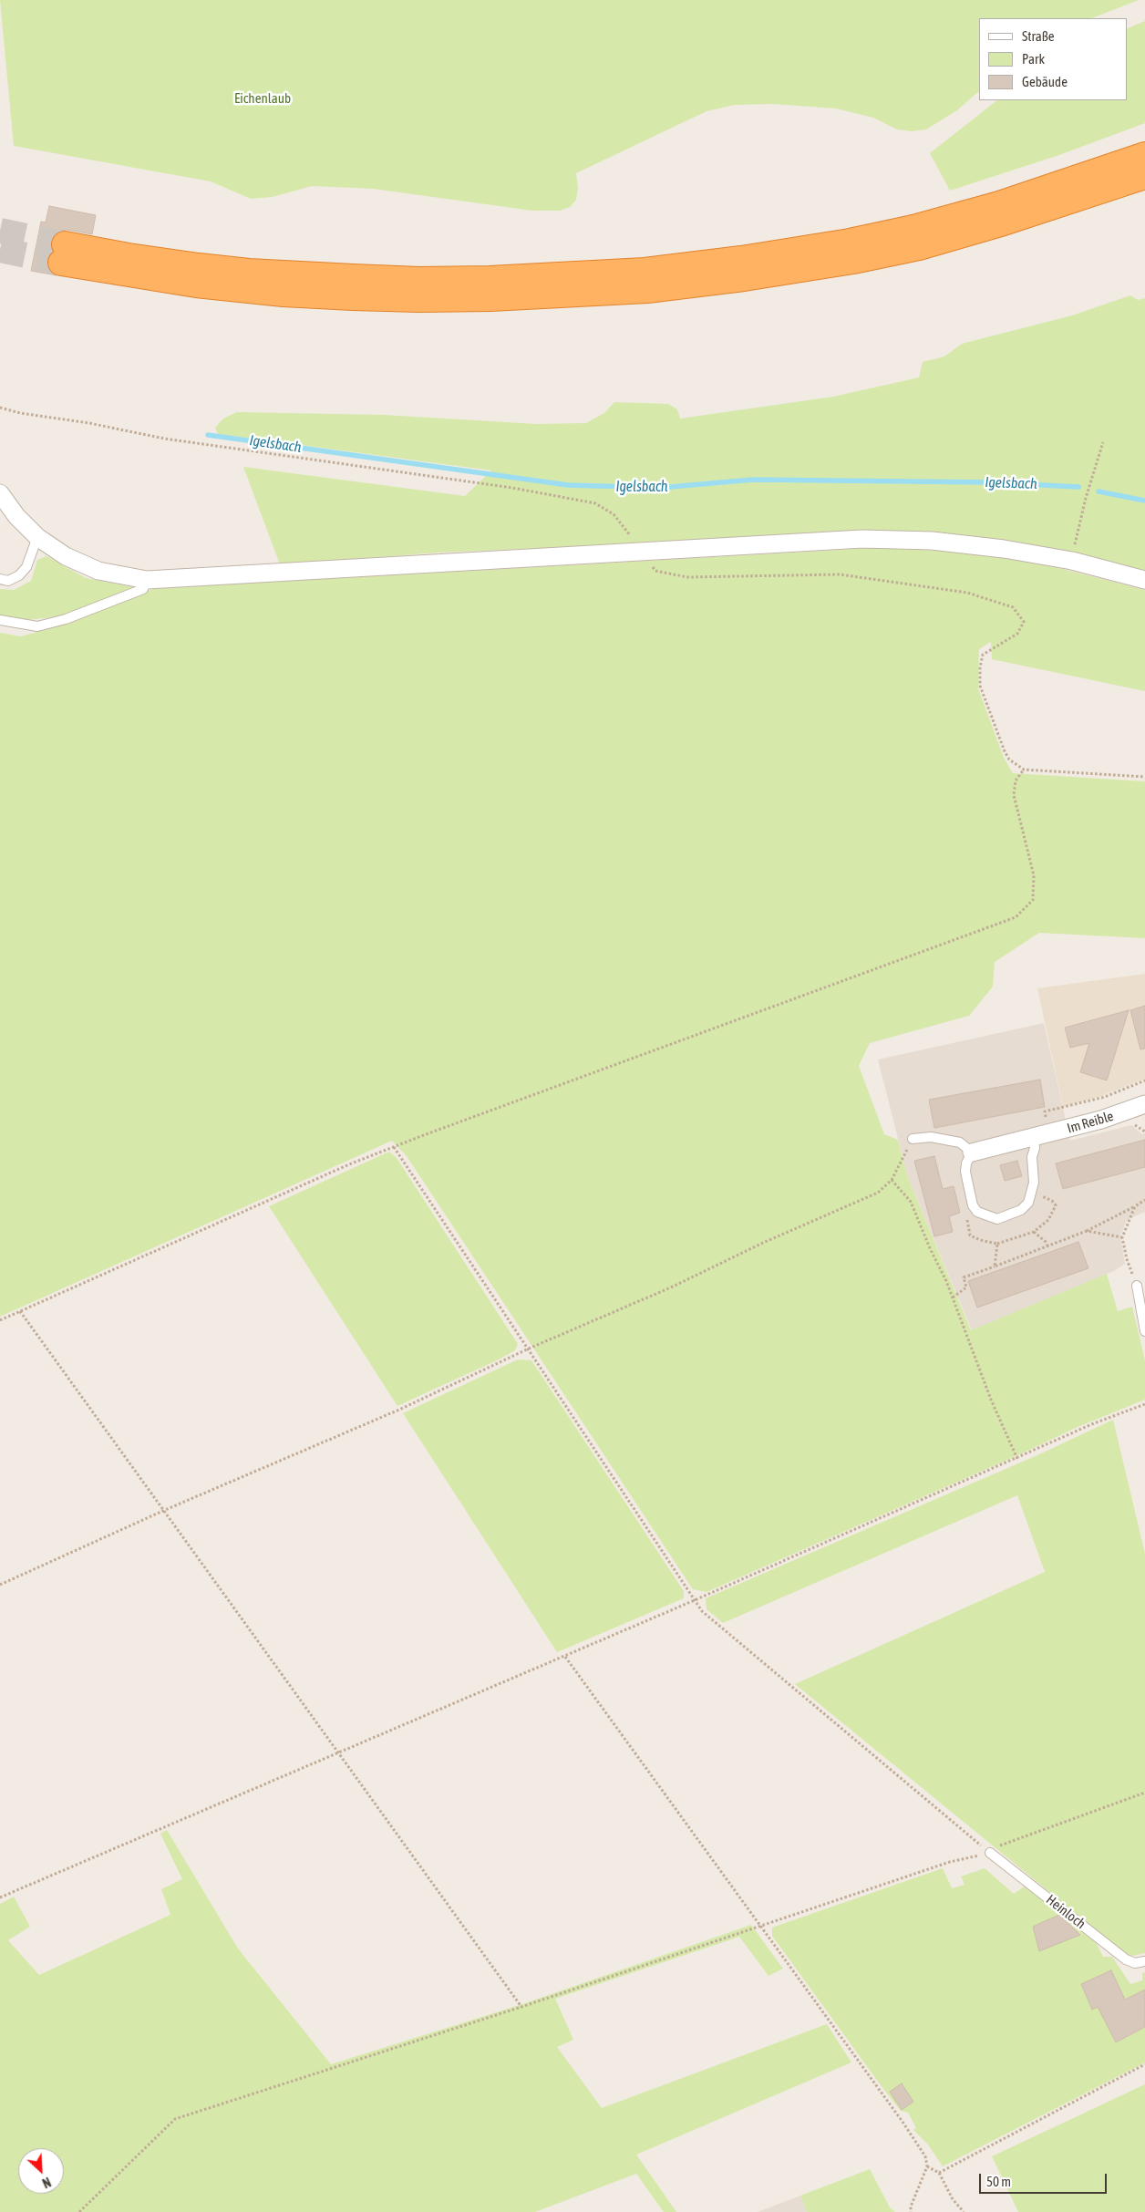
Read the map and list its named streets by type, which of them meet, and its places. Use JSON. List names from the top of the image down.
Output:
{
  "streets": {
    "street": ["Im Reible"],
    "lane": ["Heinloch"]
  },
  "water": ["Igelsbach"],
  "parks": ["Eichenlaub"],
  "legend": ["Straße", "Park", "Gebäude"],
  "scale_bar": "50 m",
  "north": "bottom right"
}
